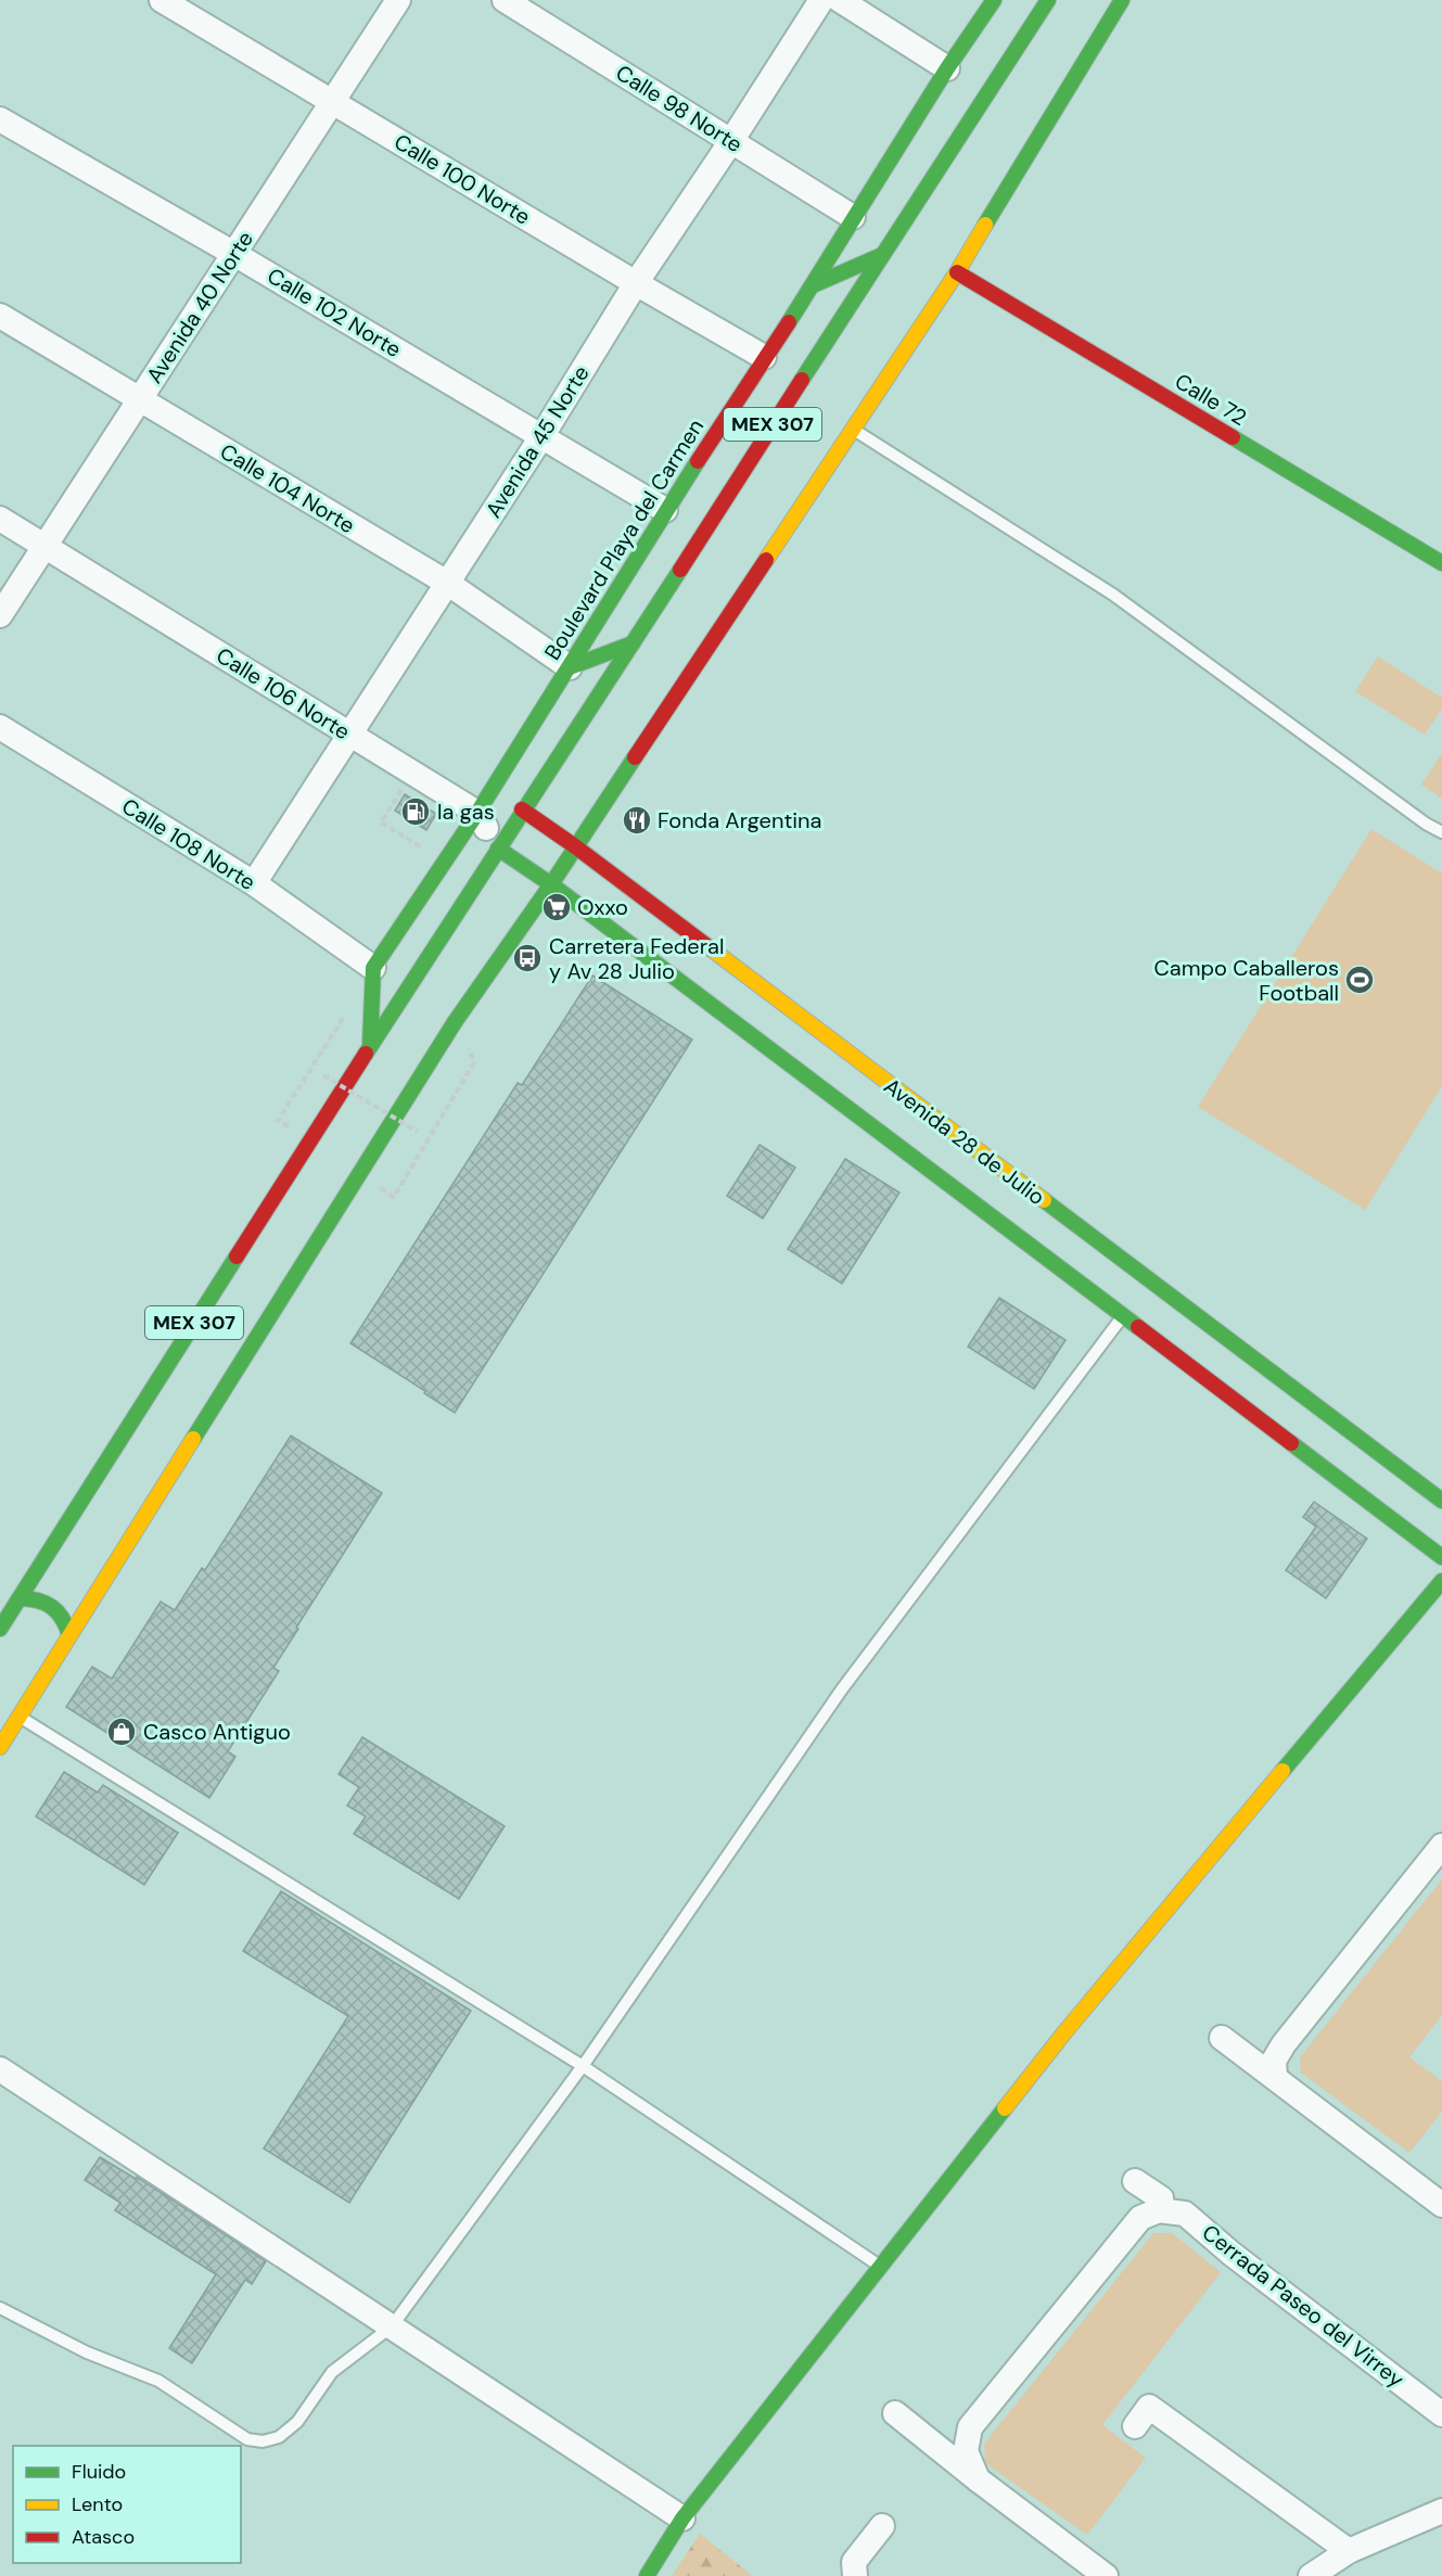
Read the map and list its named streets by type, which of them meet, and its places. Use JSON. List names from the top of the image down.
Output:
{
  "streets": {
    "main road": [
      "Calle 72",
      "MEX 307",
      "Boulevard Playa del Carmen",
      "Calle 106 Norte",
      "Avenida 28 de Julio"
    ],
    "street": [
      "Calle 98 Norte",
      "Calle 100 Norte",
      "Avenida 40 Norte",
      "Calle 102 Norte",
      "Avenida 45 Norte",
      "Calle 104 Norte",
      "Calle 108 Norte",
      "Cerrada Paseo del Virrey"
    ]
  },
  "crossings": [
    ["Calle 98 Norte", "Avenida 45 Norte"],
    ["Calle 98 Norte", "Boulevard Playa del Carmen"],
    ["Calle 100 Norte", "Avenida 40 Norte"],
    ["Calle 100 Norte", "Avenida 45 Norte"],
    ["Calle 100 Norte", "Boulevard Playa del Carmen"],
    ["Avenida 40 Norte", "Calle 102 Norte"],
    ["Avenida 40 Norte", "Calle 104 Norte"],
    ["Avenida 40 Norte", "Calle 106 Norte"],
    ["Calle 102 Norte", "Avenida 45 Norte"],
    ["Calle 102 Norte", "Boulevard Playa del Carmen"],
    ["Calle 72", "MEX 307"],
    ["MEX 307", "Boulevard Playa del Carmen"],
    ["MEX 307", "Calle 106 Norte"],
    ["MEX 307", "Avenida 28 de Julio"],
    ["Avenida 45 Norte", "Calle 104 Norte"],
    ["Avenida 45 Norte", "Calle 106 Norte"],
    ["Avenida 45 Norte", "Calle 108 Norte"],
    ["Calle 104 Norte", "Boulevard Playa del Carmen"],
    ["Boulevard Playa del Carmen", "Calle 106 Norte"],
    ["Boulevard Playa del Carmen", "Calle 108 Norte"],
    ["Calle 106 Norte", "Avenida 28 de Julio"]
  ],
  "places": {
    "fuel station": ["la gas"],
    "restaurant": ["Fonda Argentina"],
    "supermarket": ["Oxxo"],
    "bus stop": ["Carretera Federal y Av 28 Julio"],
    "sports": ["Campo Caballeros Football"],
    "shop": ["Casco Antiguo"]
  },
  "legend": ["Fluido", "Lento", "Atasco"]
}
